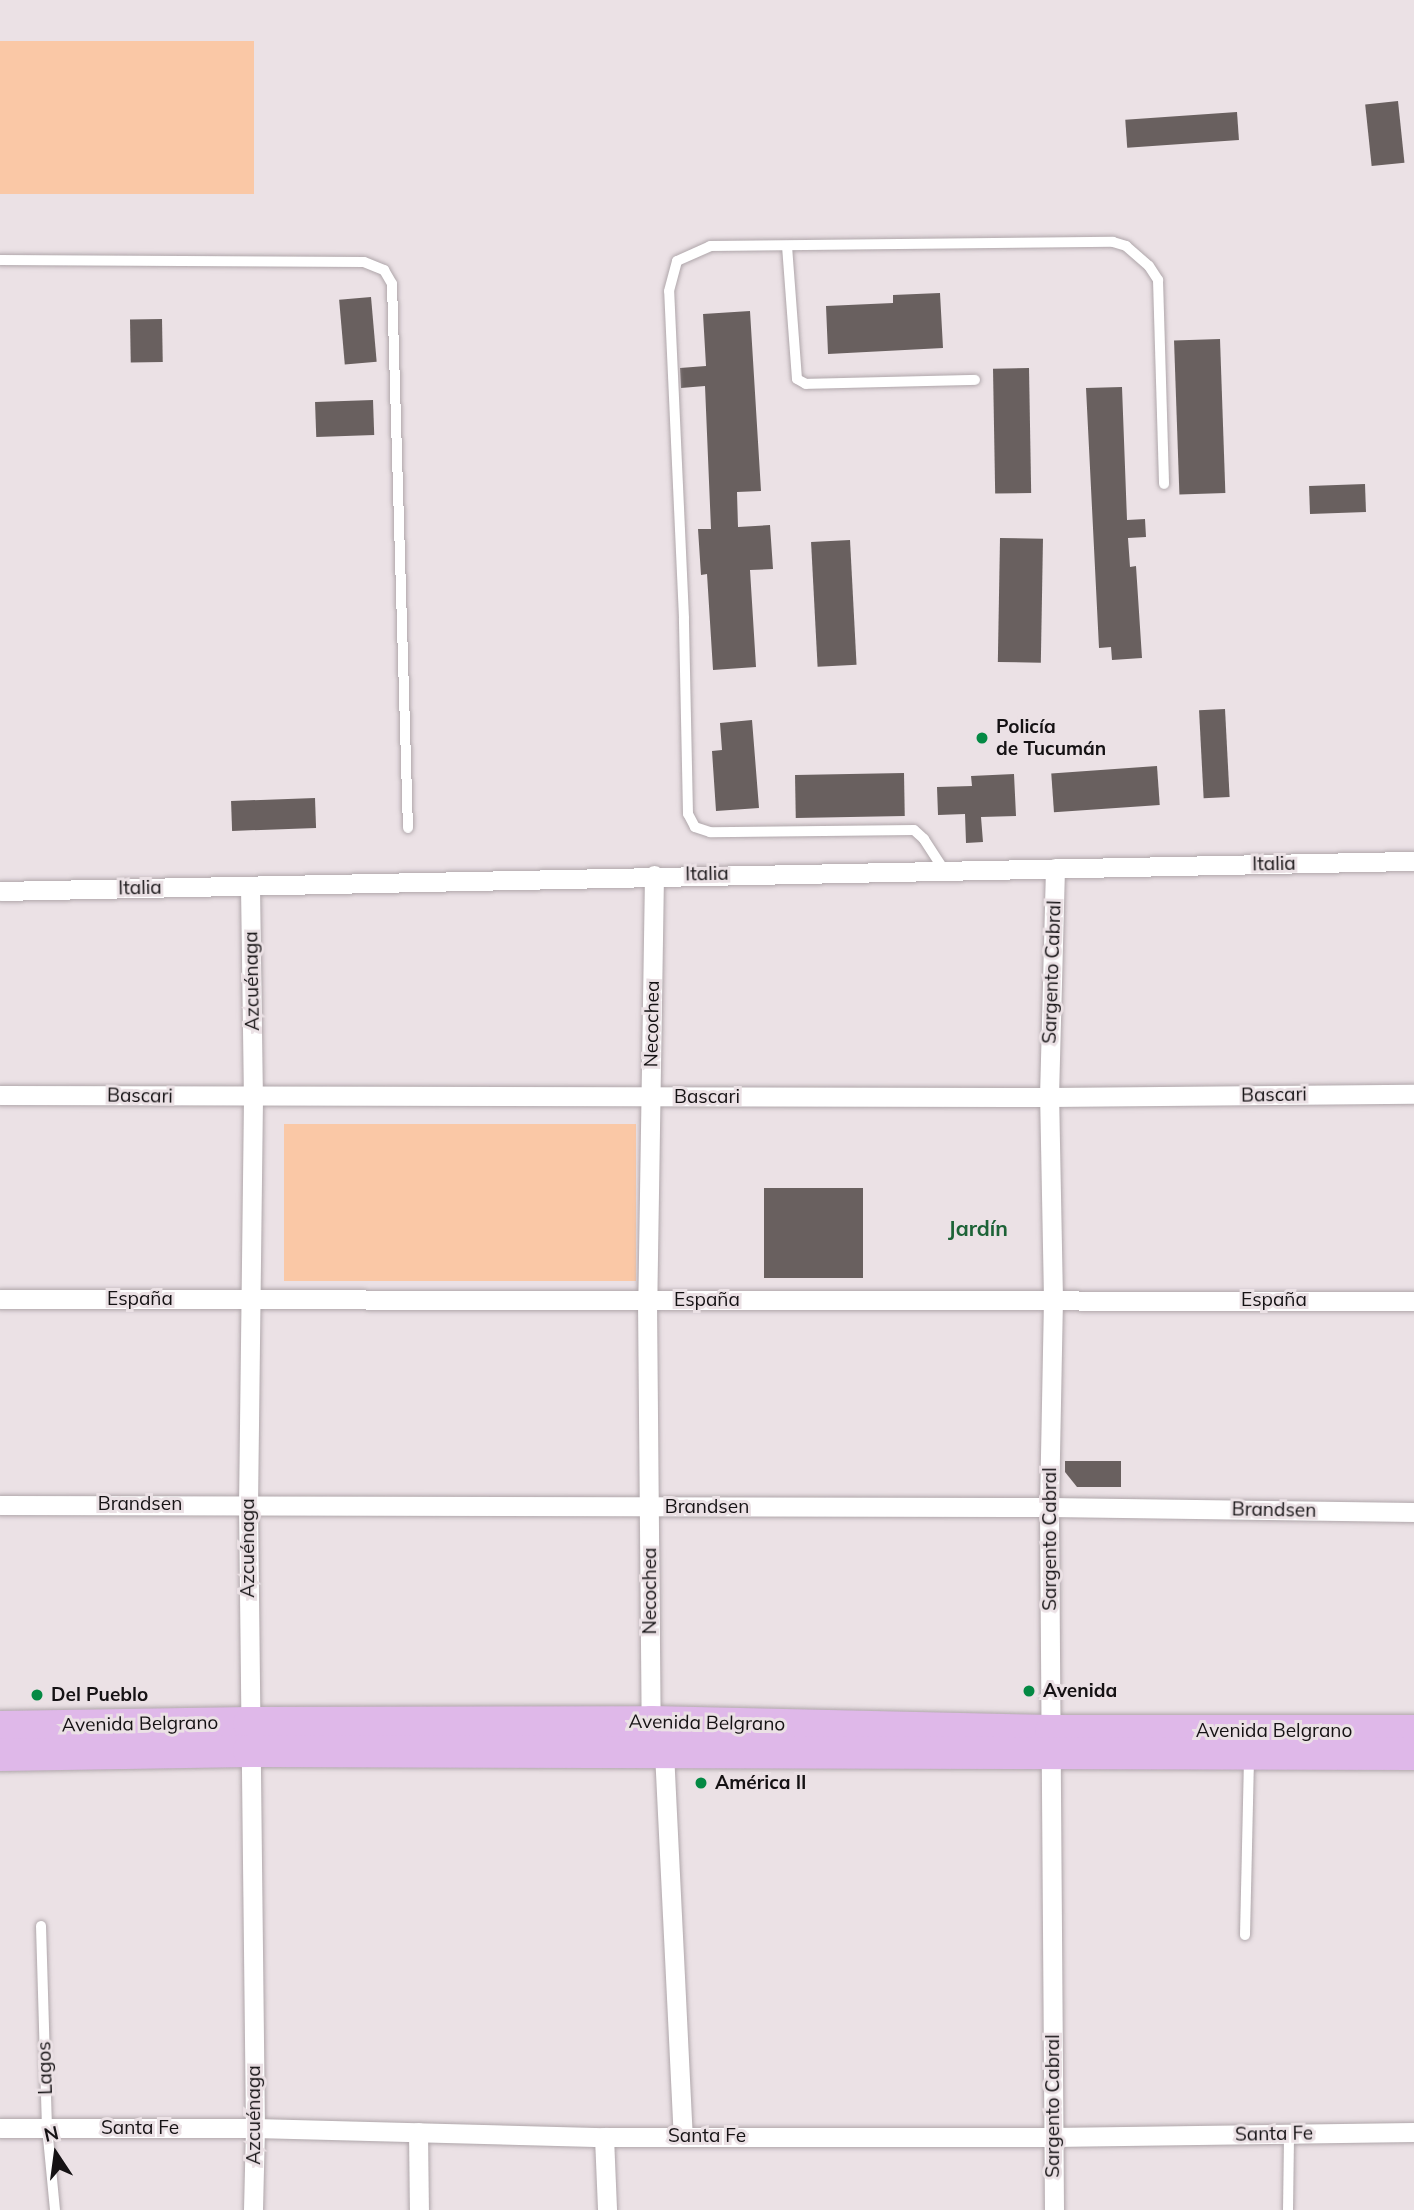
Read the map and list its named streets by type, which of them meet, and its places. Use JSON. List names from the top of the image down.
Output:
{
  "streets": {
    "main road": ["Avenida Belgrano"],
    "street": [
      "Italia",
      "Sargento Cabral",
      "Azcuénaga",
      "Necochea",
      "Bascari",
      "España",
      "Brandsen",
      "Santa Fe"
    ],
    "lane": ["Lagos"]
  },
  "crossings": [
    ["Italia", "Sargento Cabral"],
    ["Italia", "Azcuénaga"],
    ["Italia", "Necochea"],
    ["Sargento Cabral", "Bascari"],
    ["Sargento Cabral", "España"],
    ["Sargento Cabral", "Brandsen"],
    ["Sargento Cabral", "Avenida Belgrano"],
    ["Sargento Cabral", "Santa Fe"],
    ["Azcuénaga", "Bascari"],
    ["Azcuénaga", "España"],
    ["Azcuénaga", "Brandsen"],
    ["Azcuénaga", "Avenida Belgrano"],
    ["Azcuénaga", "Santa Fe"],
    ["Necochea", "Bascari"],
    ["Necochea", "España"],
    ["Necochea", "Brandsen"],
    ["Necochea", "Avenida Belgrano"],
    ["Necochea", "Santa Fe"],
    ["Lagos", "Santa Fe"]
  ],
  "districts": ["Jardín"],
  "places": [
    "Policía de Tucumán",
    "Avenida",
    "Del Pueblo",
    "América II"
  ],
  "north": "top"
}
